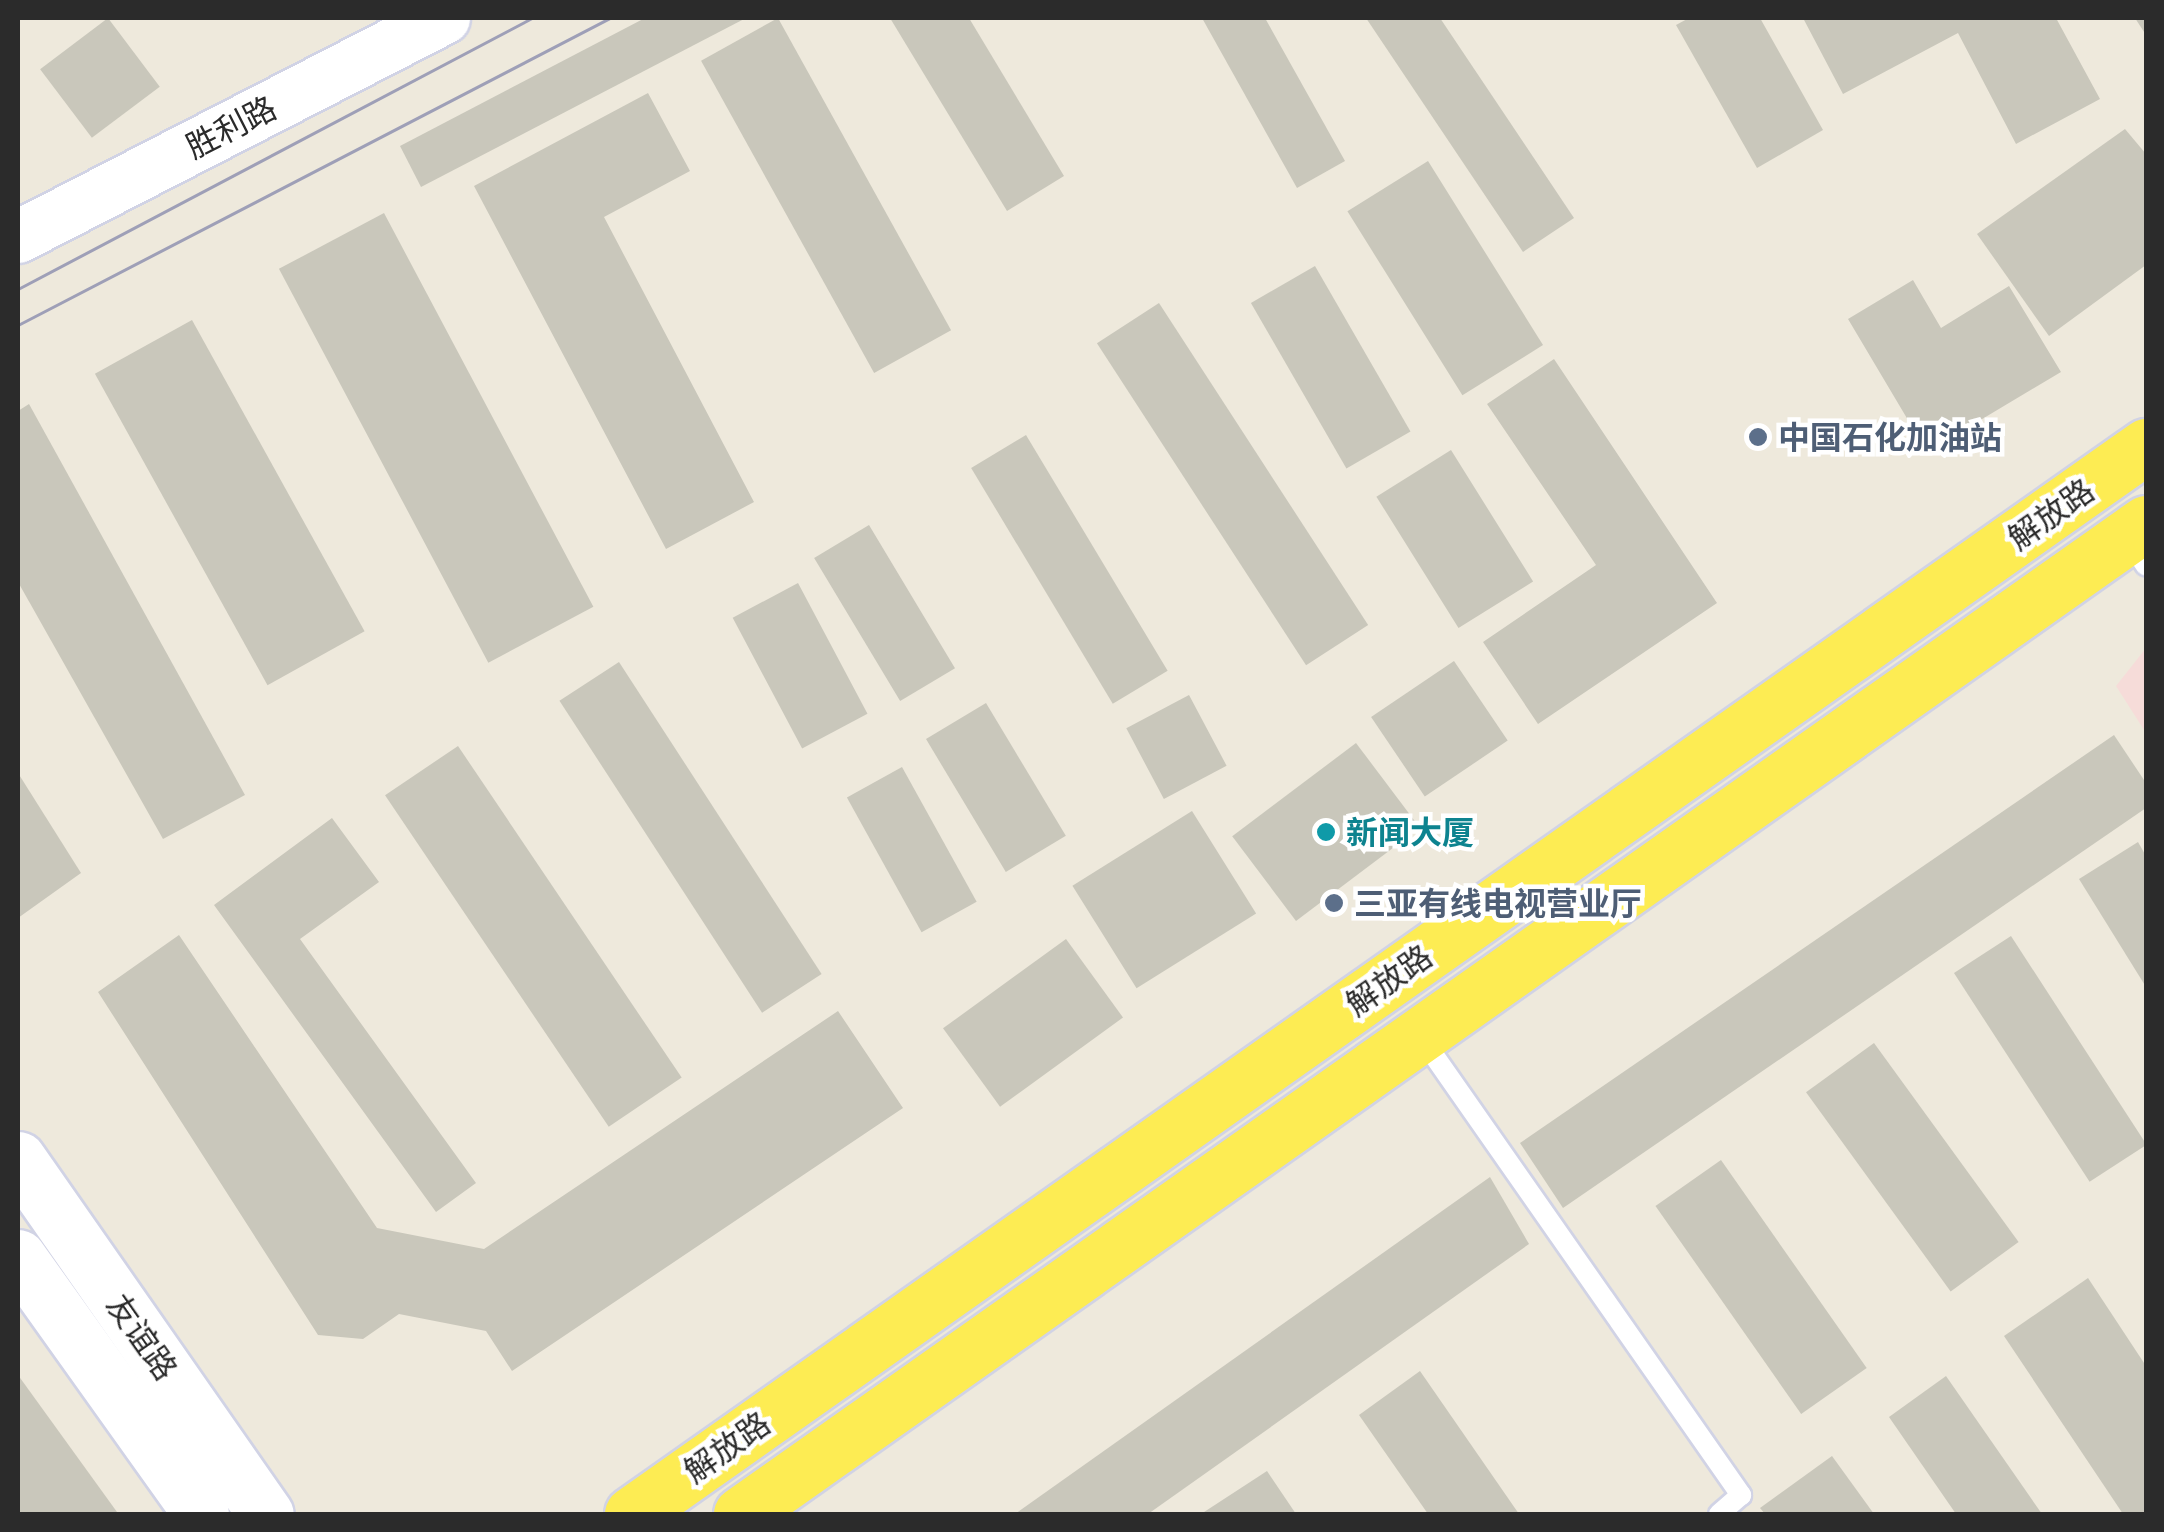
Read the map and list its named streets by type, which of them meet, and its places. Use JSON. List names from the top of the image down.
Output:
{
  "streets": {
    "main road": ["解放路", "友谊路"],
    "street": ["胜利路"]
  },
  "places": ["中国石化加油站", "新闻大厦", "三亚有线电视营业厅"]
}
